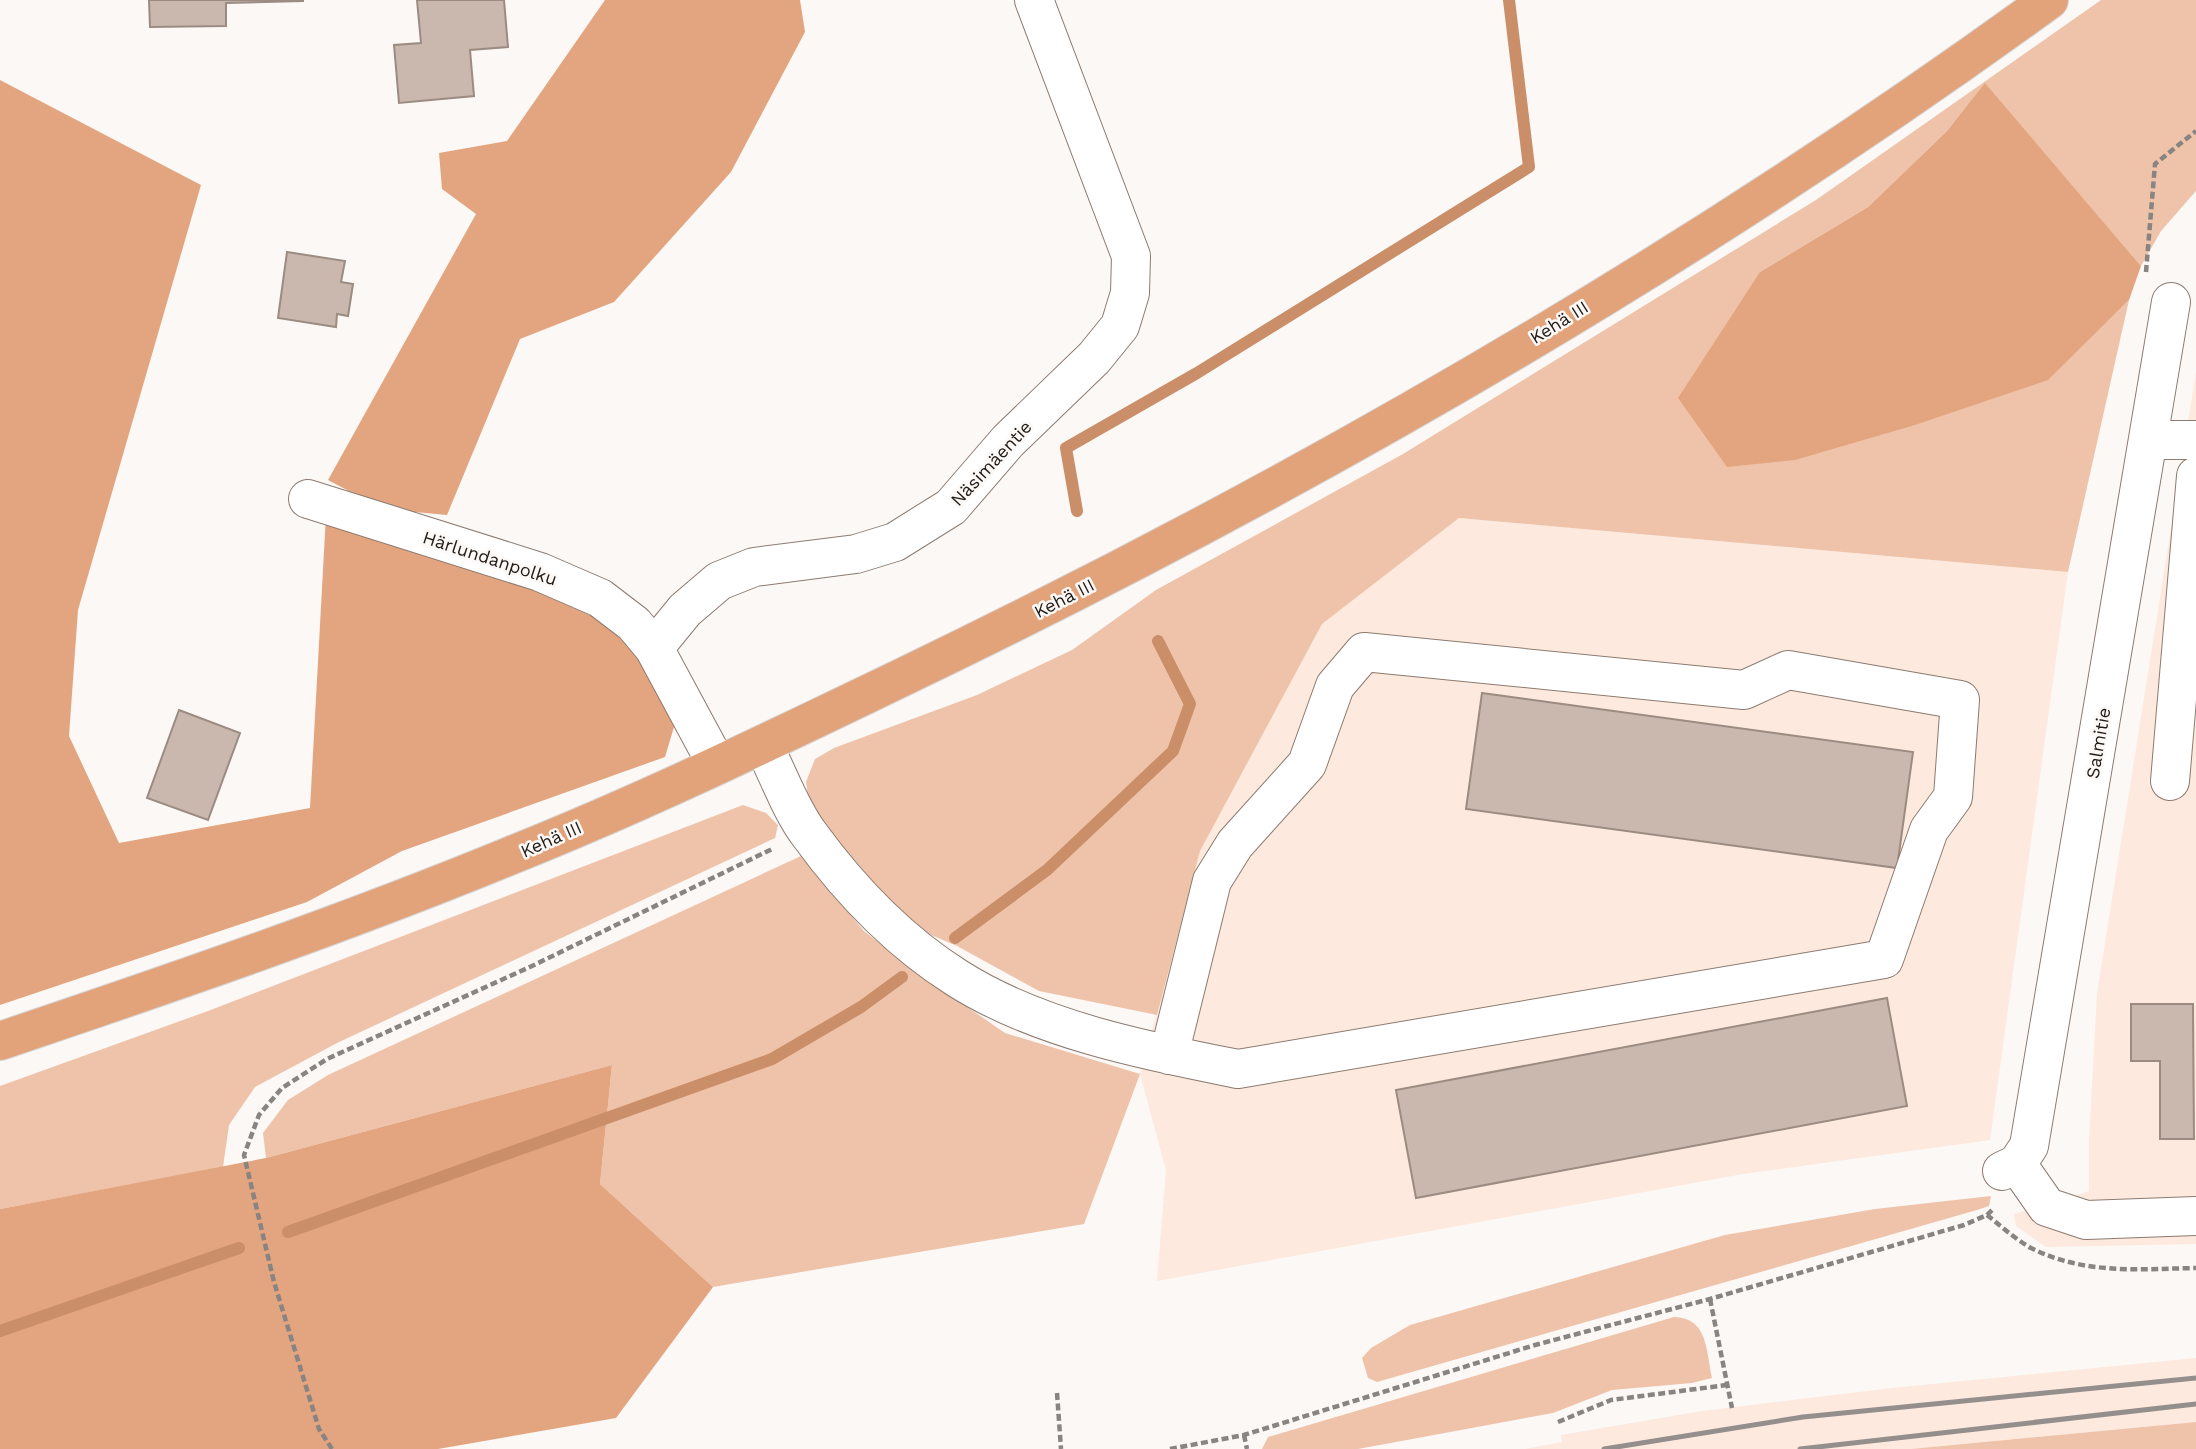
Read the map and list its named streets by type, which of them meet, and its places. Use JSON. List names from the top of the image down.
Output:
{
  "streets": {
    "highway": ["Kehä III"],
    "street": ["Näsimäentie", "Härlundanpolku", "Salmitie"]
  },
  "crossings": [
    ["Näsimäentie", "Härlundanpolku"]
  ]
}
